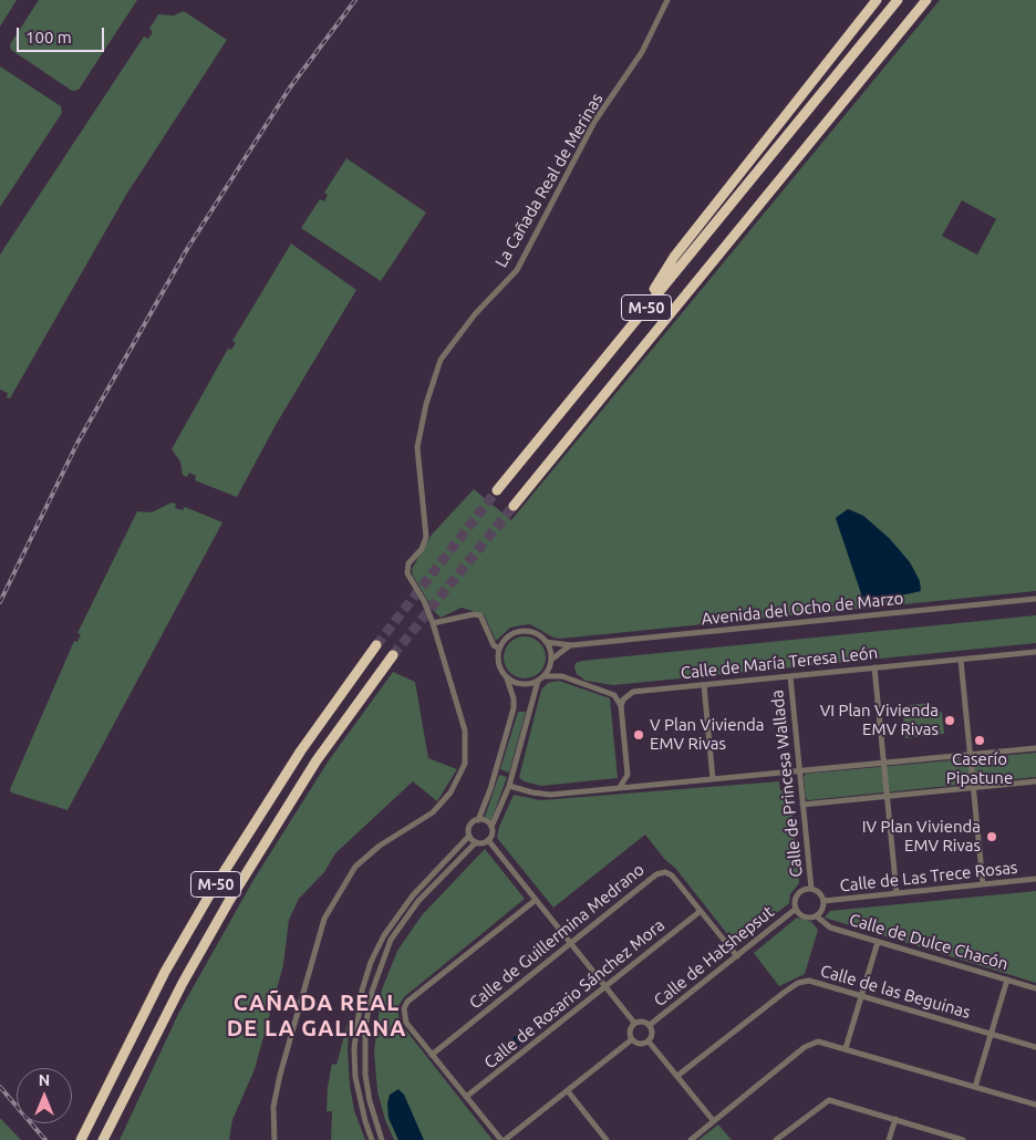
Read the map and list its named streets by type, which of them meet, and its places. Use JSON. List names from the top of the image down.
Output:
{
  "streets": {
    "highway": ["M-50"],
    "street": [
      "La Cañada Real de Merinas",
      "Avenida del Ocho de Marzo",
      "Calle de María Teresa León",
      "Calle de Princesa Wallada",
      "Calle de Las Trece Rosas",
      "Calle de Guillermina Medrano",
      "Calle de Dulce Chacón",
      "Calle de Hatshepsut",
      "Calle de las Beguinas",
      "Calle de Rosario Sánchez Mora"
    ]
  },
  "crossings": [
    ["Calle de María Teresa León", "Calle de Princesa Wallada"],
    ["Calle de Princesa Wallada", "Calle de Las Trece Rosas"],
    ["Calle de Princesa Wallada", "Calle de Dulce Chacón"],
    ["Calle de Princesa Wallada", "Calle de Hatshepsut"],
    ["Calle de Las Trece Rosas", "Calle de Dulce Chacón"],
    ["Calle de Las Trece Rosas", "Calle de Hatshepsut"],
    ["Calle de Guillermina Medrano", "Calle de Hatshepsut"],
    ["Calle de Guillermina Medrano", "Calle de Rosario Sánchez Mora"],
    ["Calle de Dulce Chacón", "Calle de Hatshepsut"]
  ],
  "districts": ["CAÑADA REAL DE LA GALIANA"],
  "places": [
    "VI Plan Vivienda EMV Rivas",
    "V Plan Vivienda EMV Rivas",
    "Caserío Pipatune",
    "IV Plan Vivienda EMV Rivas"
  ],
  "scale_bar": "100 m",
  "north": "top"
}
